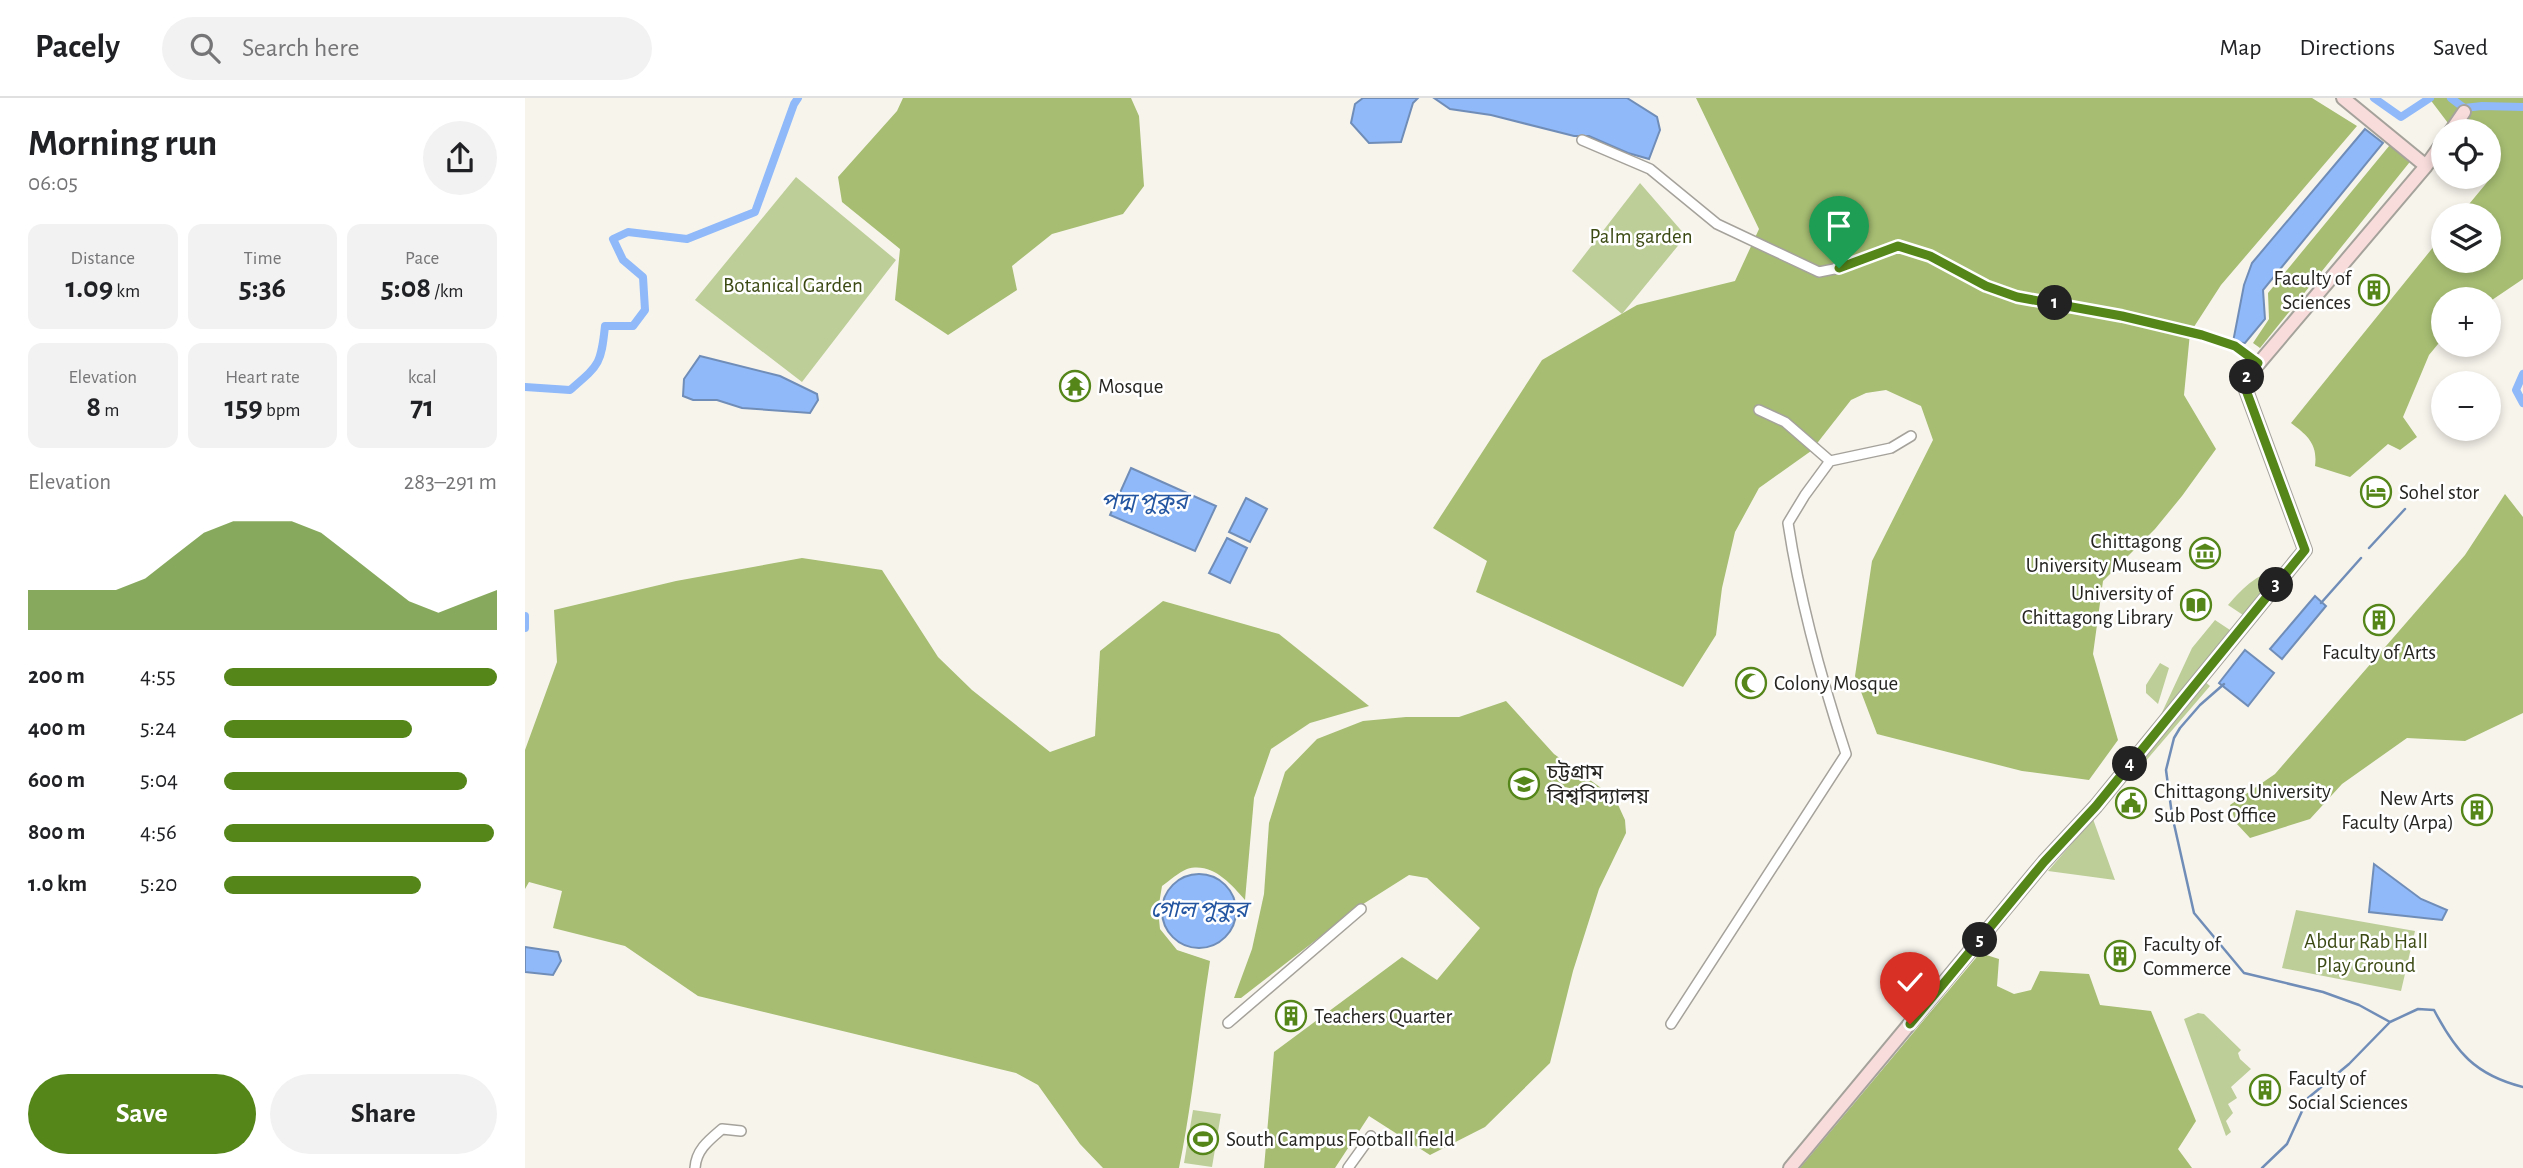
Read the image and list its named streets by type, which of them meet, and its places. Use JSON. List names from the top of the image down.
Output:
{
  "water": ["পদ্ম পুকুর", "গোল পুকুর"],
  "parks": ["Palm garden", "Botanical Garden", "Abdur Rab Hall Play Ground"],
  "places": {
    "building": [
      "Faculty of Sciences",
      "Faculty of Arts",
      "New Arts Faculty (Arpa)",
      "Faculty of Commerce",
      "Teachers Quarter",
      "Faculty of Social Sciences"
    ],
    "temple": ["Mosque"],
    "hotel": ["Sohel stor"],
    "museum": ["Chittagong University Museam"],
    "library": ["University of Chittagong Library"],
    "mosque": ["Colony Mosque"],
    "school or university": ["চট্টগ্রাম বিশ্ববিদ্যালয়"],
    "public building": ["Chittagong University Sub Post Office"],
    "sports": ["South Campus Football field"]
  },
  "page": {
    "header": "Pacely",
    "search": "Search here",
    "nav": ["Map", "Directions", "Saved"],
    "heading": ["Morning run", "06:05"],
    "map_buttons": ["+", "−"],
    "stats": [
      ["Distance", "1.09 km"],
      ["Time", "5:36"],
      ["Pace", "5:08 /km"],
      ["Elevation", "8 m"],
      ["Heart rate", "159 bpm"],
      ["kcal", "71"]
    ],
    "pins": [
      "1",
      "2",
      "3",
      "4",
      "5"
    ],
    "chart": ["Elevation", "283–291 m"],
    "list": [
      {
        "name": "200 m",
        "note": "4:55"
      },
      {
        "name": "400 m",
        "note": "5:24"
      },
      {
        "name": "600 m",
        "note": "5:04"
      },
      {
        "name": "800 m",
        "note": "4:56"
      },
      {
        "name": "1.0 km",
        "note": "5:20"
      }
    ],
    "buttons": ["Save", "Share"]
  }
}
